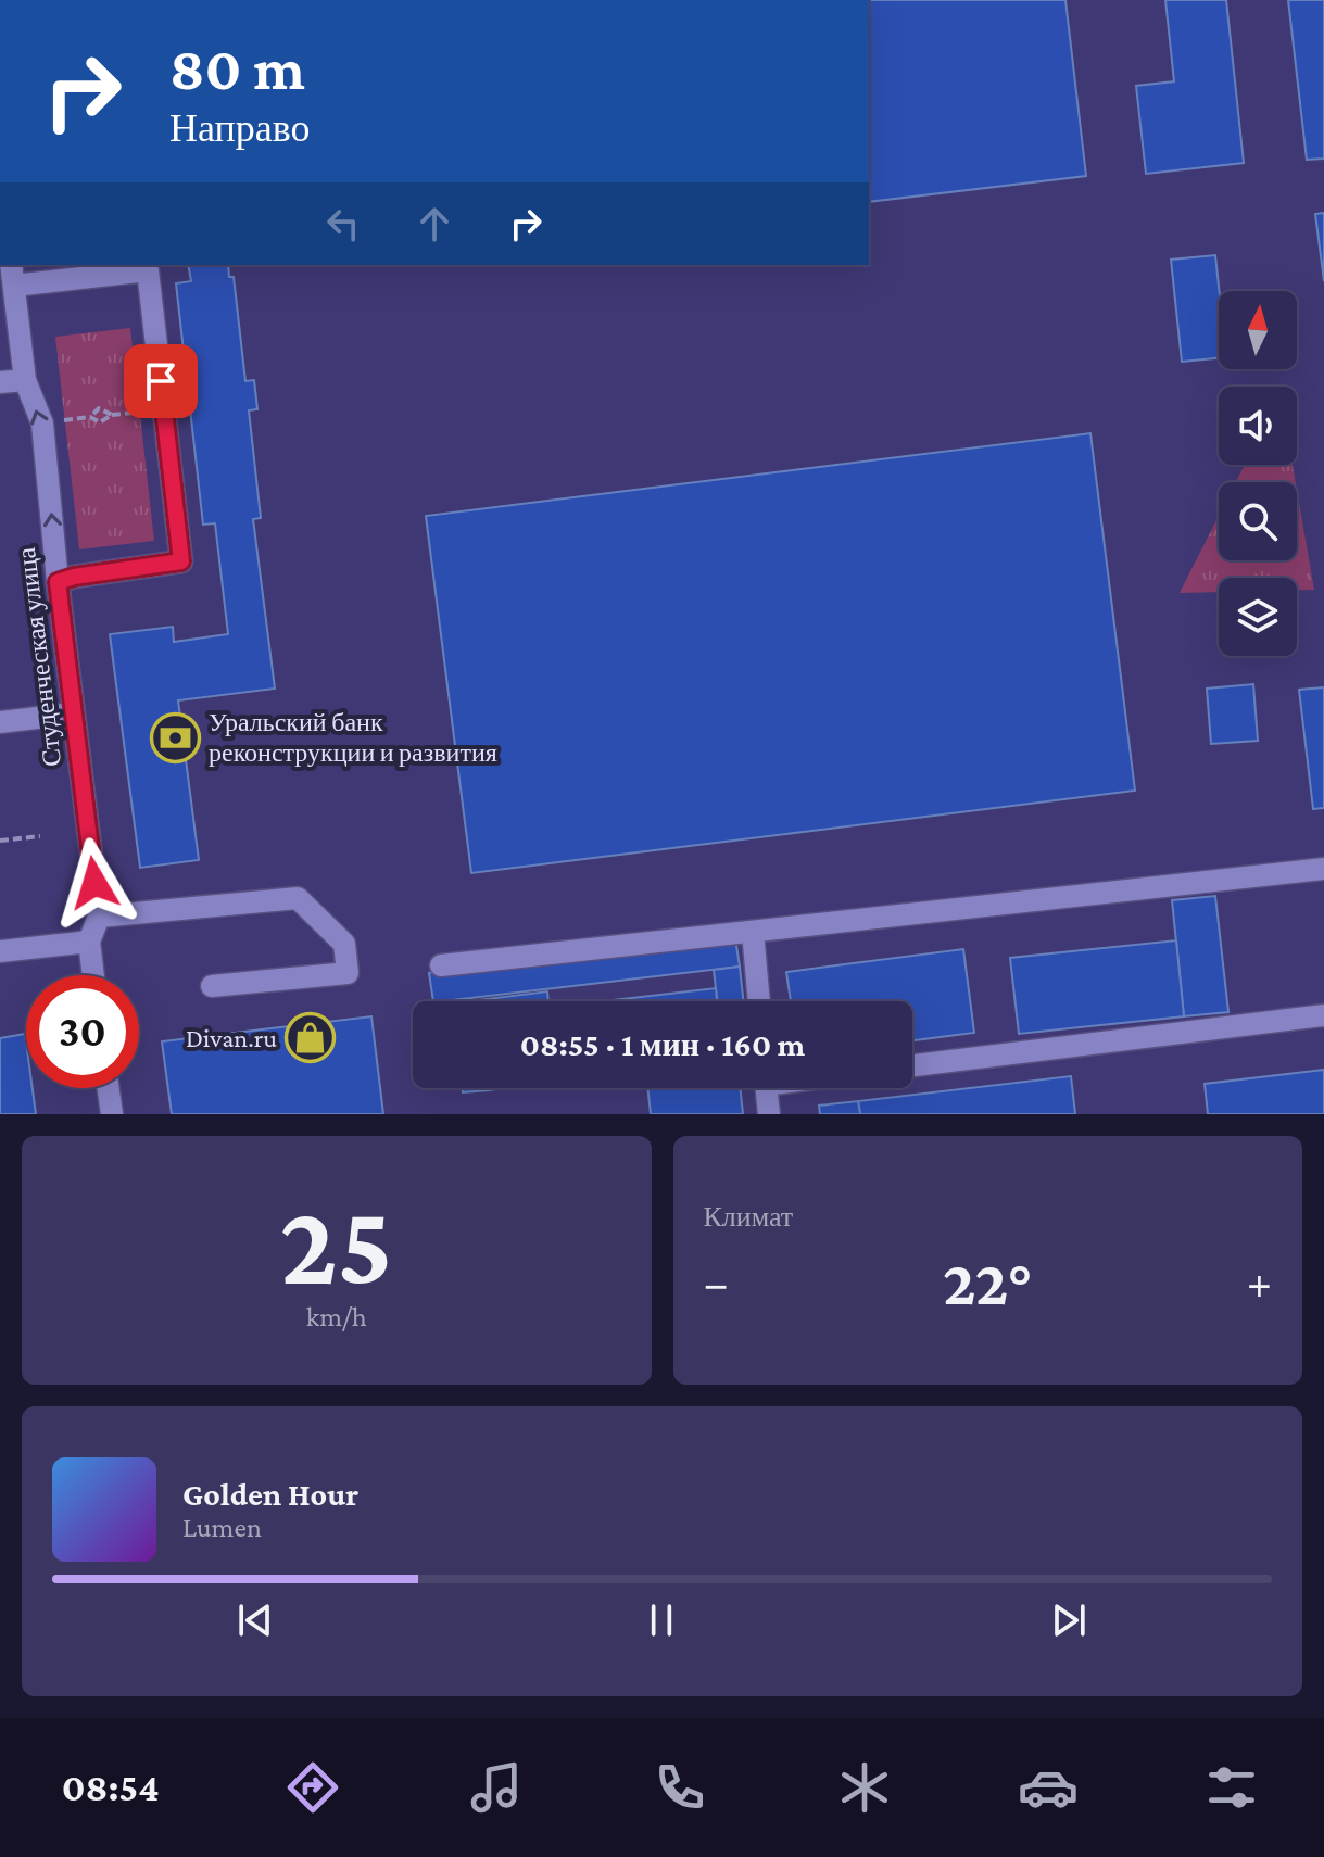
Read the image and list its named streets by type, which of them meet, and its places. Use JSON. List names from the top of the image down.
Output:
{
  "streets": {
    "street": ["Студенческая улица"]
  },
  "places": {
    "bank": ["Уральский банк реконструкции и развития"],
    "shop": ["Divan.ru"]
  },
  "north": "top",
  "page": {
    "turn": ["80 m", "Направо"],
    "limit": "30",
    "trip": "08:55 · 1 мин · 160 m",
    "tile": [
      ["25", "km/h"],
      "Климат"
    ],
    "heat": ["−", "22°", "+"],
    "song": ["Golden Hour", "Lumen"],
    "tabs": "08:54"
  }
}
